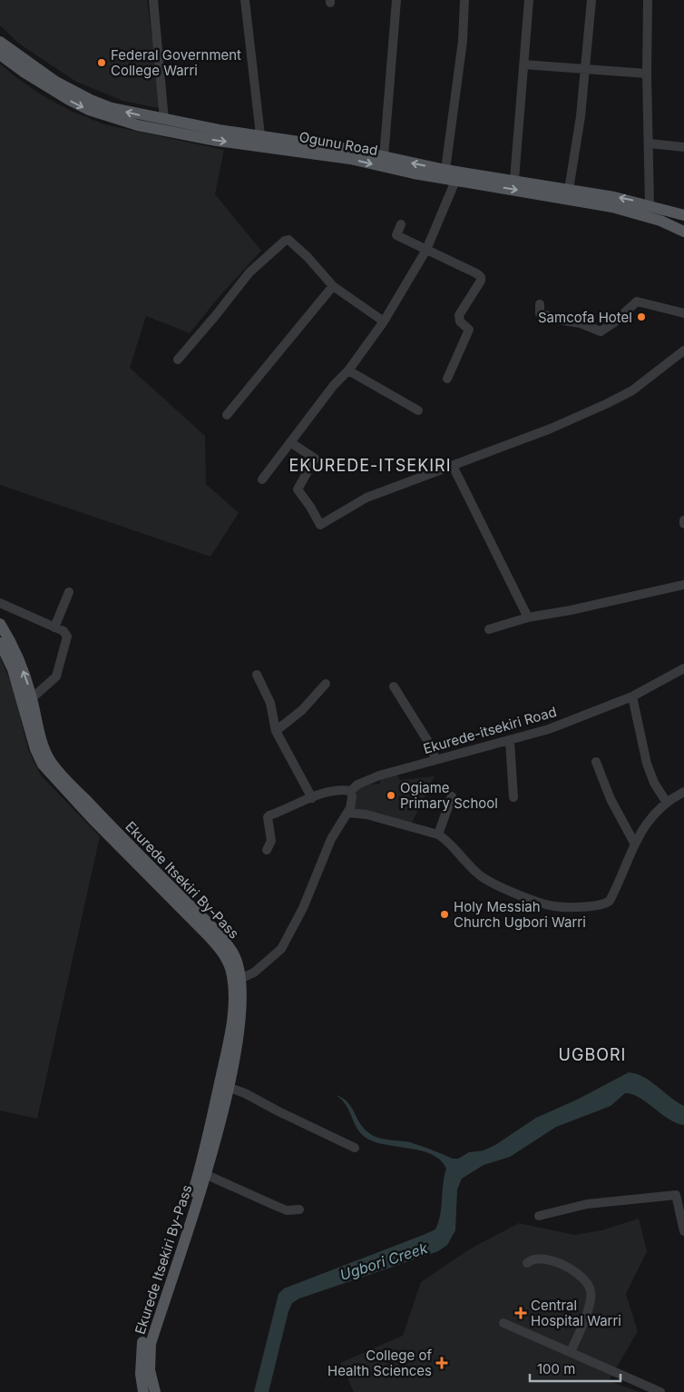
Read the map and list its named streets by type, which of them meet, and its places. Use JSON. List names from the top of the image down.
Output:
{
  "streets": {
    "main road": ["Ogunu Road", "Ekurede Itsekiri By-Pass"],
    "street": ["Ekurede-itsekiri Road"]
  },
  "districts": ["EKUREDE-ITSEKIRI", "UGBORI"],
  "water": ["Ugbori Creek"],
  "places": {
    "other": [
      "Federal Government College Warri",
      "Samcofa Hotel",
      "Ogiame Primary School",
      "Holy Messiah Church Ugbori Warri"
    ],
    "health": ["Central Hospital Warri", "College of Health Sciences"]
  },
  "scale_bar": "100 m"
}
